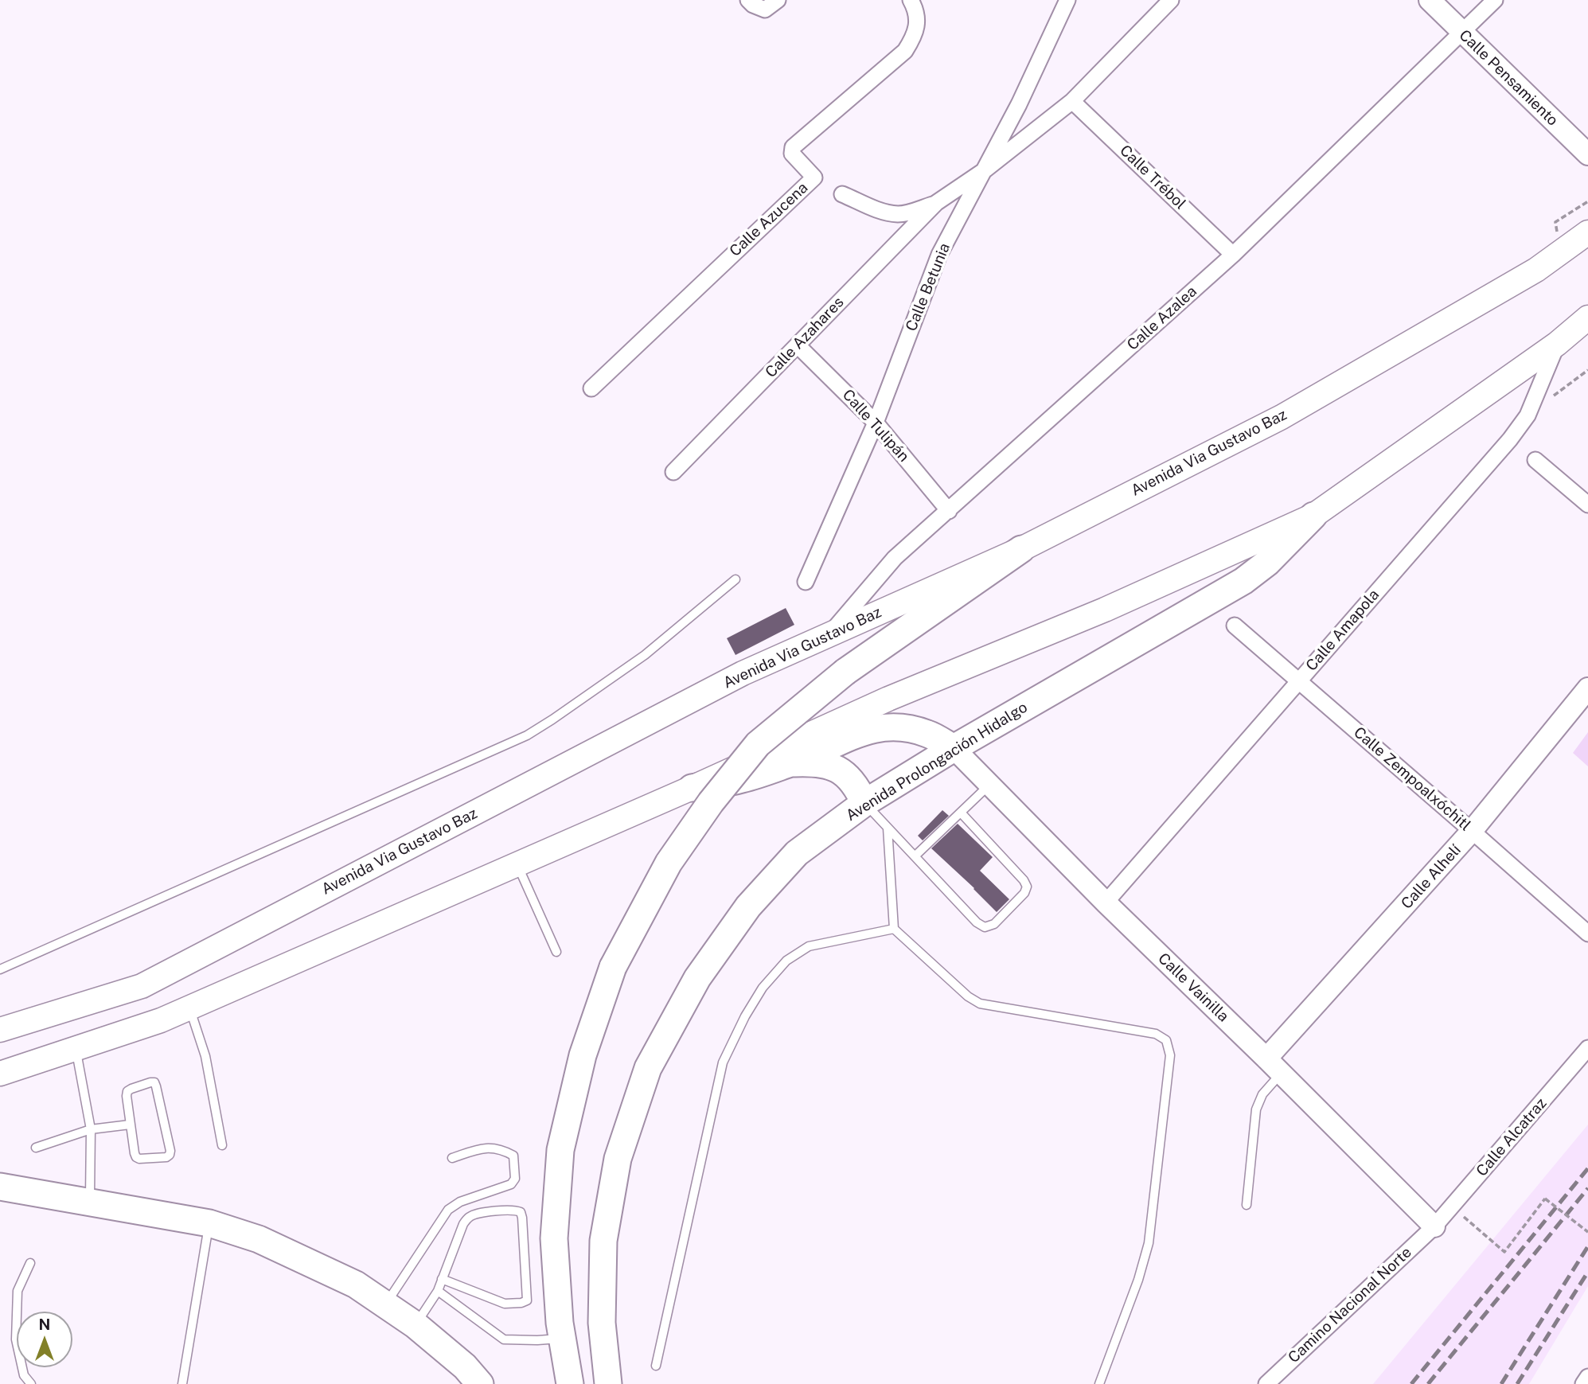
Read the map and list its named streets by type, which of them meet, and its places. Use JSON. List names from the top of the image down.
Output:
{
  "streets": {
    "highway": ["Avenida Prolongación Hidalgo"],
    "main road": ["Avenida Via Gustavo Baz"],
    "street": [
      "Calle Pensamiento",
      "Calle Trébol",
      "Calle Azucena",
      "Calle Betunia",
      "Calle Azalea",
      "Calle Azahares",
      "Calle Tulipán",
      "Calle Amapola",
      "Calle Zempoalxóchitl",
      "Calle Alhelí",
      "Calle Vainilla",
      "Calle Alcatraz",
      "Camino Nacional Norte"
    ]
  },
  "crossings": [
    ["Calle Pensamiento", "Calle Azalea"],
    ["Calle Trébol", "Calle Azalea"],
    ["Calle Trébol", "Calle Azahares"],
    ["Calle Betunia", "Calle Azahares"],
    ["Calle Betunia", "Calle Tulipán"],
    ["Calle Azalea", "Calle Tulipán"],
    ["Calle Azalea", "Avenida Via Gustavo Baz"],
    ["Calle Azahares", "Calle Tulipán"],
    ["Calle Amapola", "Calle Zempoalxóchitl"],
    ["Calle Amapola", "Calle Vainilla"],
    ["Avenida Prolongación Hidalgo", "Calle Vainilla"],
    ["Calle Zempoalxóchitl", "Calle Alhelí"],
    ["Calle Alhelí", "Calle Vainilla"],
    ["Calle Vainilla", "Calle Alcatraz"],
    ["Calle Vainilla", "Camino Nacional Norte"],
    ["Calle Alcatraz", "Camino Nacional Norte"]
  ],
  "north": "top"
}
